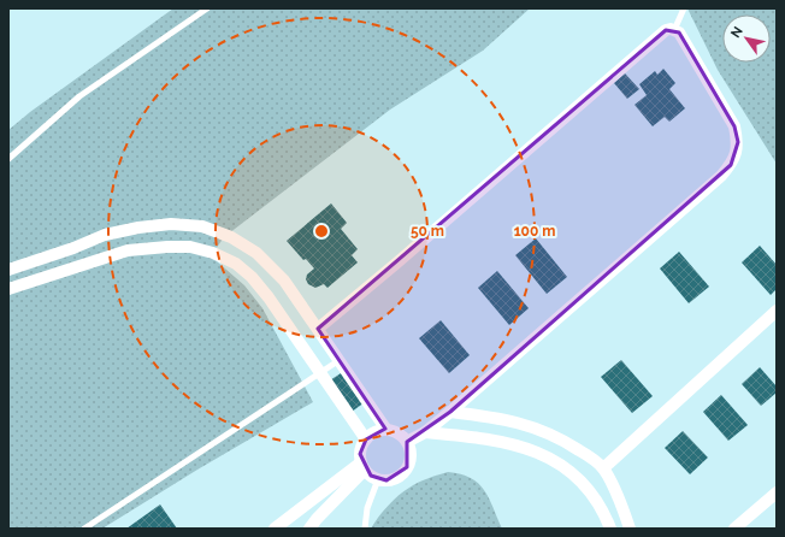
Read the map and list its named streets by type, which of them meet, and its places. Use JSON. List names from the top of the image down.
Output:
{
  "north": "top left",
  "rings": ["50 m", "100 m"]
}
